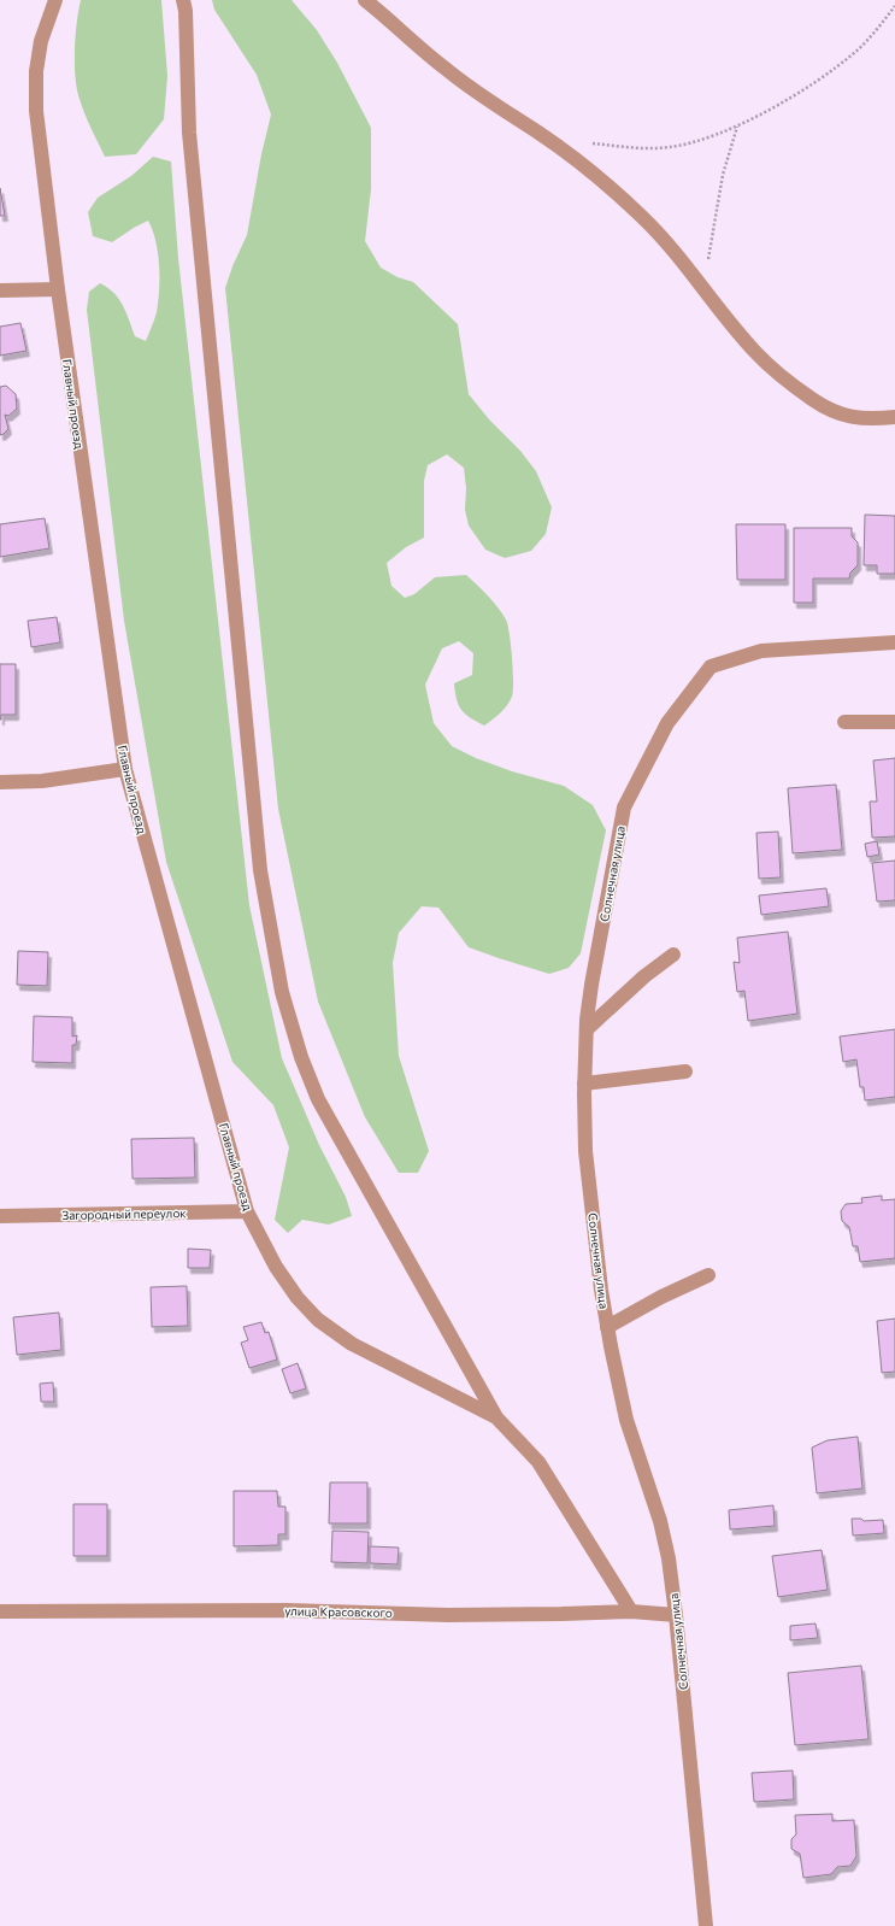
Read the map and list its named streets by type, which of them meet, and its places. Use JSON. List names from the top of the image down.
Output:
{
  "streets": {
    "street": [
      "Главный проезд",
      "Солнечная улица",
      "Загородный переулок",
      "улица Красовского"
    ]
  },
  "crossings": [
    ["Главный проезд", "Загородный переулок"],
    ["Солнечная улица", "улица Красовского"]
  ]
}
